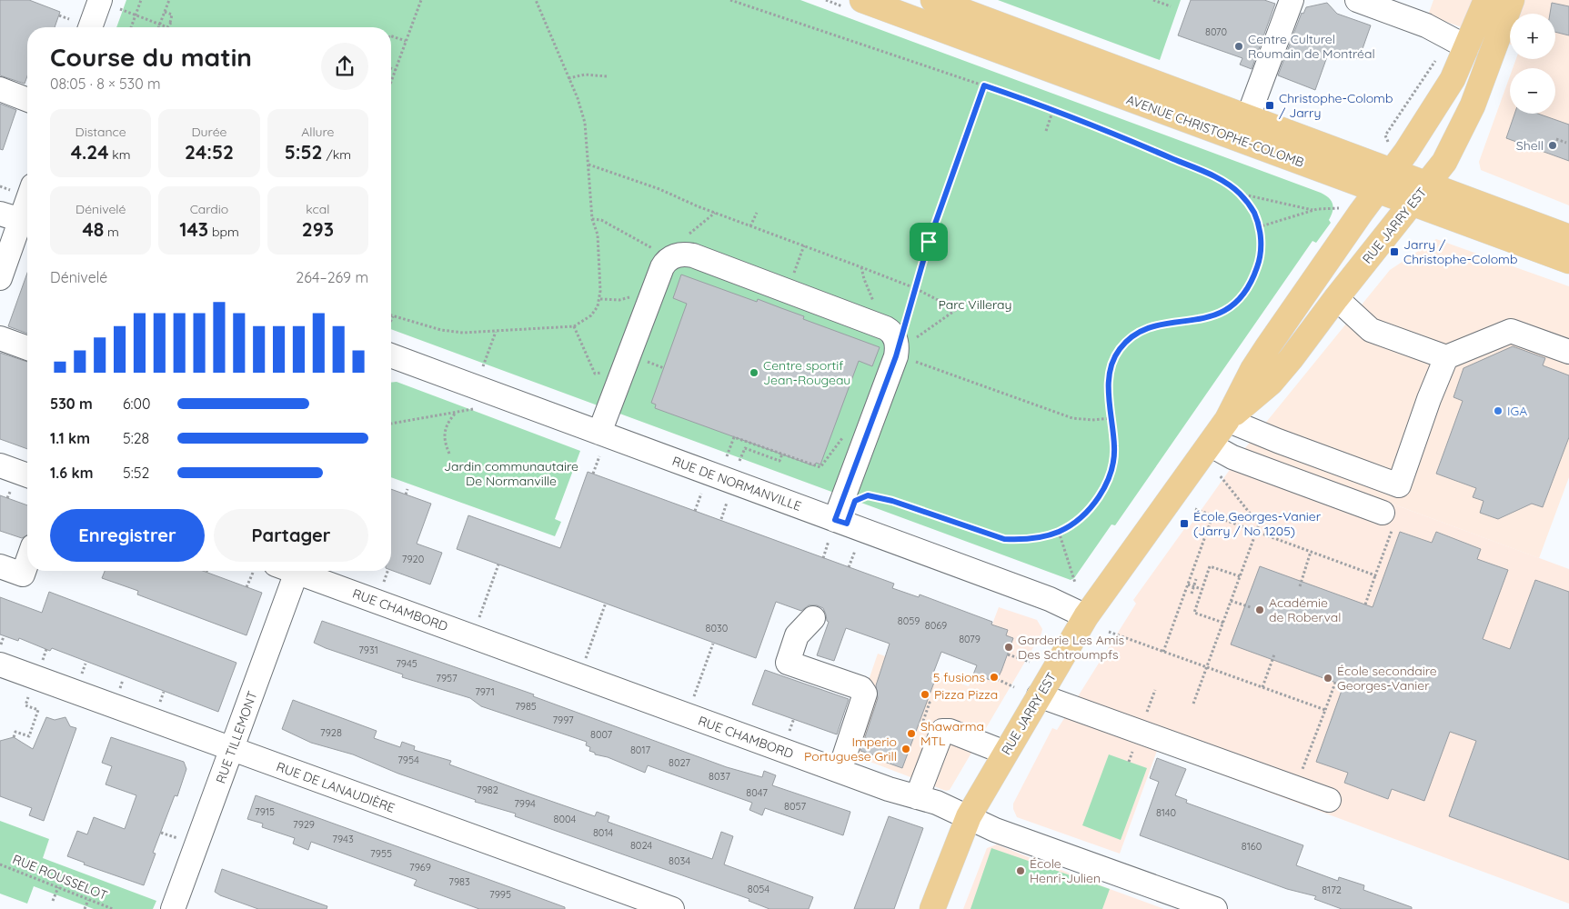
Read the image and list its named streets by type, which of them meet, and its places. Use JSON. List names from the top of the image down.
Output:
{
  "streets": {
    "main road": ["AVENUE CHRISTOPHE-COLOMB", "RUE JARRY EST"],
    "street": [
      "RUE DE NORMANVILLE",
      "RUE CHAMBORD",
      "RUE TILLEMONT",
      "RUE DE LANAUDIÈRE"
    ],
    "path": ["RUE ROUSSELOT"]
  },
  "crossings": [
    ["AVENUE CHRISTOPHE-COLOMB", "RUE JARRY EST"],
    ["RUE JARRY EST", "RUE DE NORMANVILLE"],
    ["RUE JARRY EST", "RUE CHAMBORD"],
    ["RUE TILLEMONT", "RUE DE LANAUDIÈRE"]
  ],
  "parks": ["Parc Villeray", "Jardin communautaire De Normanville"],
  "places": {
    "other": [
      "Centre Culturel Roumain de Montréal",
      "Shell",
      "Centre sportif Jean-Rougeau",
      "IGA",
      "Académie de Roberval",
      "Garderie Les Amis Des Schtroumpfs",
      "5 fusions",
      "École secondaire Georges-Vanier",
      "Pizza Pizza",
      "Shawarma MTL",
      "Imperio Portuguese Grill",
      "École Henri-Julien"
    ],
    "transit": ["Christophe-Colomb / Jarry", "Jarry / Christophe-Colomb", "École Georges-Vanier (Jarry / No 1205)"]
  },
  "house_numbers": [
    "8070",
    "7920",
    "8059",
    "8069",
    "8030",
    "8079",
    "7931",
    "7945",
    "7957",
    "7971",
    "7985",
    "7997",
    "7928",
    "8007",
    "8017",
    "7954",
    "8027",
    "8037",
    "7982",
    "8047",
    "7994",
    "8057",
    "7915",
    "8140",
    "8004",
    "7929",
    "8014",
    "7943",
    "8024",
    "8160",
    "7955",
    "8034",
    "7969",
    "7983",
    "8054",
    "8172",
    "7995"
  ],
  "page": {
    "map_buttons": ["+", "−"],
    "heading": ["Course du matin", "08:05 · 8 × 530 m"],
    "stats": [
      ["Distance", "4.24 km"],
      ["Durée", "24:52"],
      ["Allure", "5:52 /km"],
      ["Dénivelé", "48 m"],
      ["Cardio", "143 bpm"],
      ["kcal", "293"]
    ],
    "chart": ["Dénivelé", "264–269 m"],
    "list": [
      {
        "name": "530 m",
        "note": "6:00"
      },
      {
        "name": "1.1 km",
        "note": "5:28"
      },
      {
        "name": "1.6 km",
        "note": "5:52"
      }
    ],
    "buttons": ["Enregistrer", "Partager"]
  }
}
